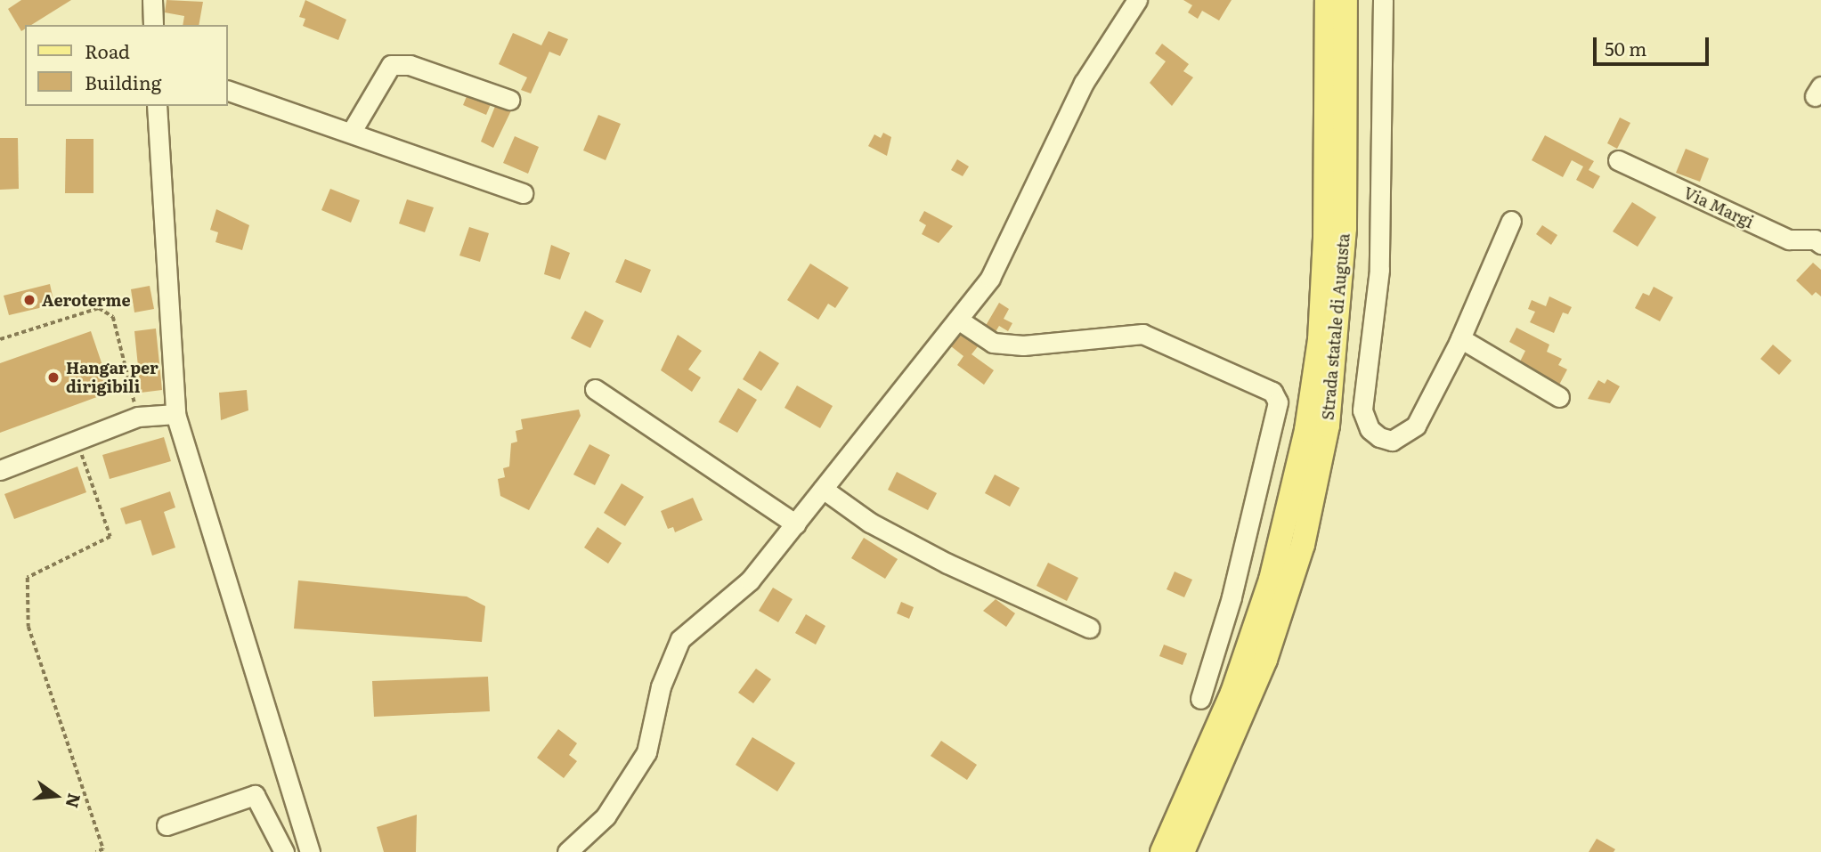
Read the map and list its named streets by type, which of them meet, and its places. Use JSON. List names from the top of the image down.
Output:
{
  "streets": {
    "main road": ["Strada statale di Augusta"],
    "street": ["Via Margi"]
  },
  "places": ["Aeroterme", "Hangar per dirigibili"],
  "legend": ["Road", "Building"],
  "scale_bar": "50 m",
  "north": "right"
}
